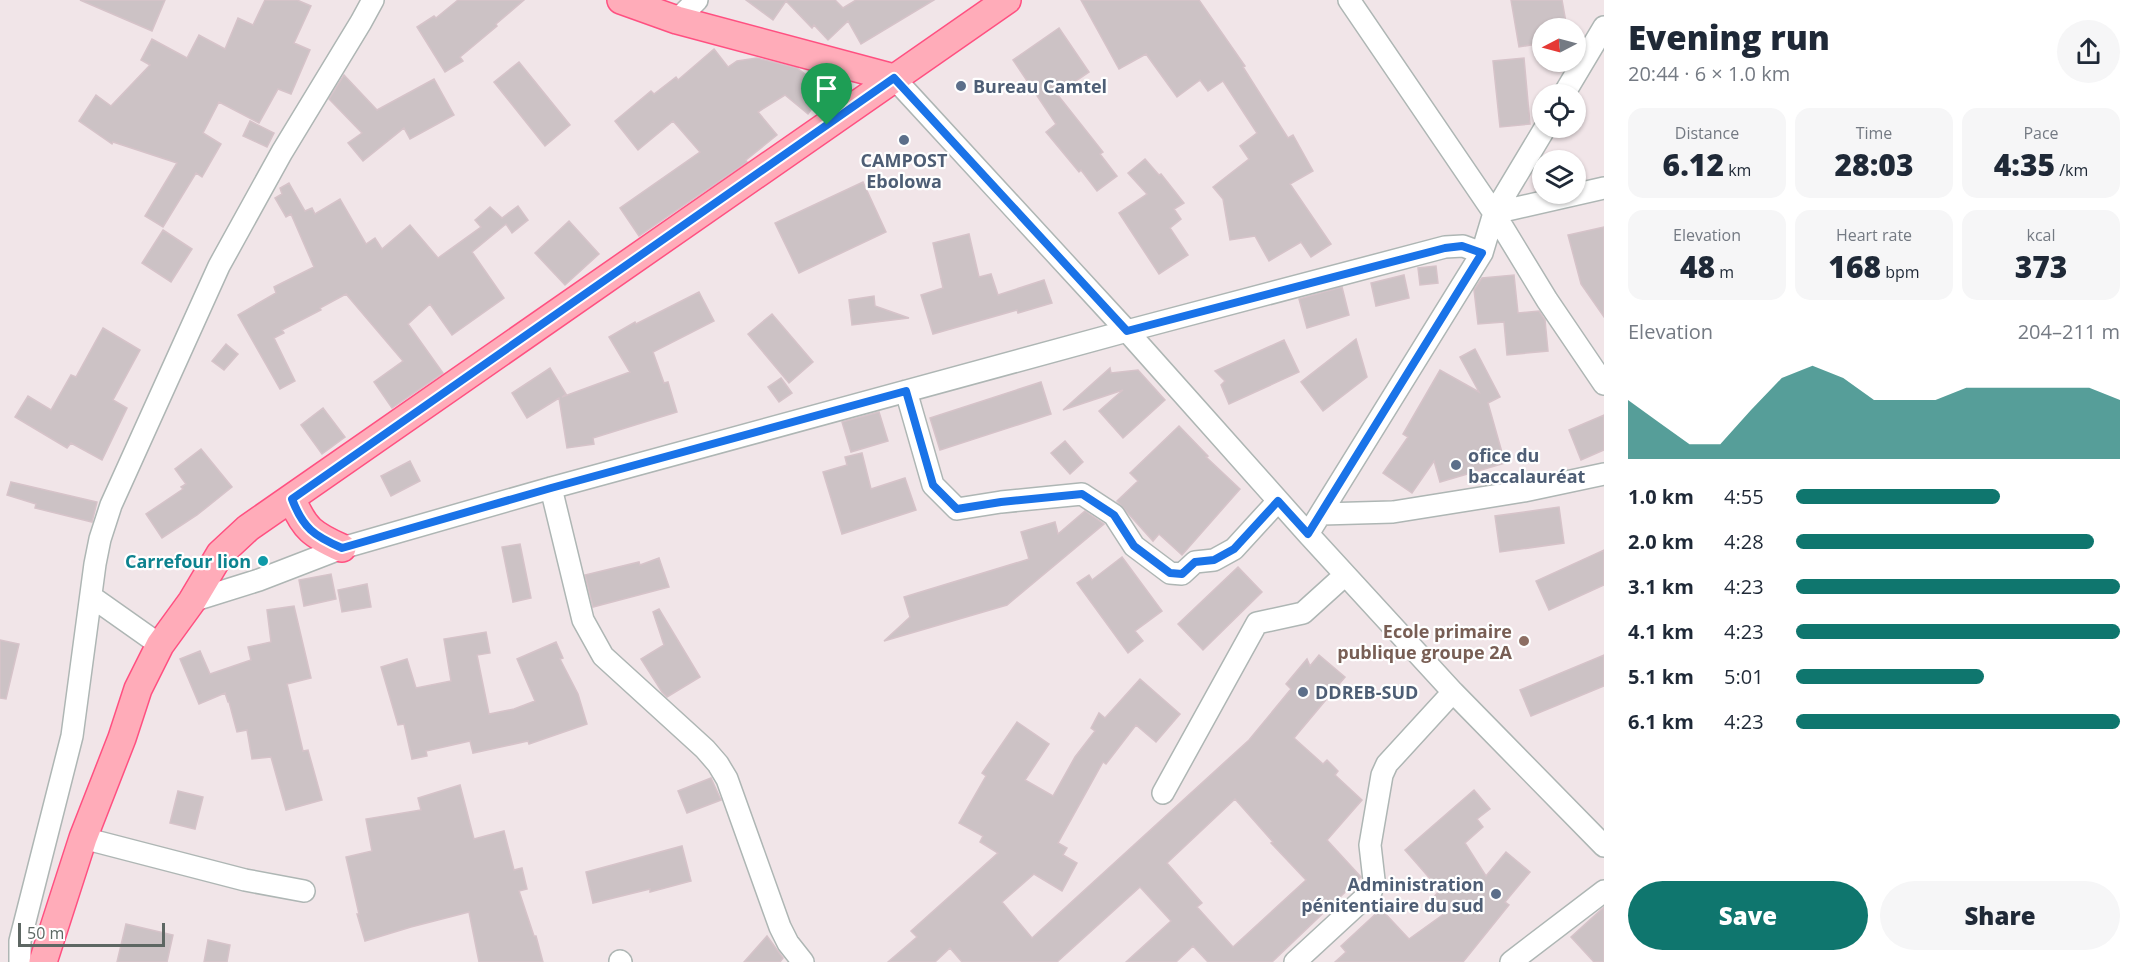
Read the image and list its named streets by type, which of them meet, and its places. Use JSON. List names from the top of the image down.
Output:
{
  "places": [
    "Bureau Camtel",
    "CAMPOST Ebolowa",
    "ofice du baccalauréat",
    "Carrefour lion",
    "Ecole primaire publique groupe 2A",
    "DDREB-SUD",
    "Administration pénitentiaire du sud"
  ],
  "scale_bar": "50 m",
  "north": "left",
  "page": {
    "heading": ["Evening run", "20:44 · 6 × 1.0 km"],
    "stats": [
      ["Distance", "6.12 km"],
      ["Time", "28:03"],
      ["Pace", "4:35 /km"],
      ["Elevation", "48 m"],
      ["Heart rate", "168 bpm"],
      ["kcal", "373"]
    ],
    "chart": ["Elevation", "204–211 m"],
    "list": [
      {
        "name": "1.0 km",
        "note": "4:55"
      },
      {
        "name": "2.0 km",
        "note": "4:28"
      },
      {
        "name": "3.1 km",
        "note": "4:23"
      },
      {
        "name": "4.1 km",
        "note": "4:23"
      },
      {
        "name": "5.1 km",
        "note": "5:01"
      },
      {
        "name": "6.1 km",
        "note": "4:23"
      }
    ],
    "buttons": ["Save", "Share"],
    "scale": "50 m"
  }
}
